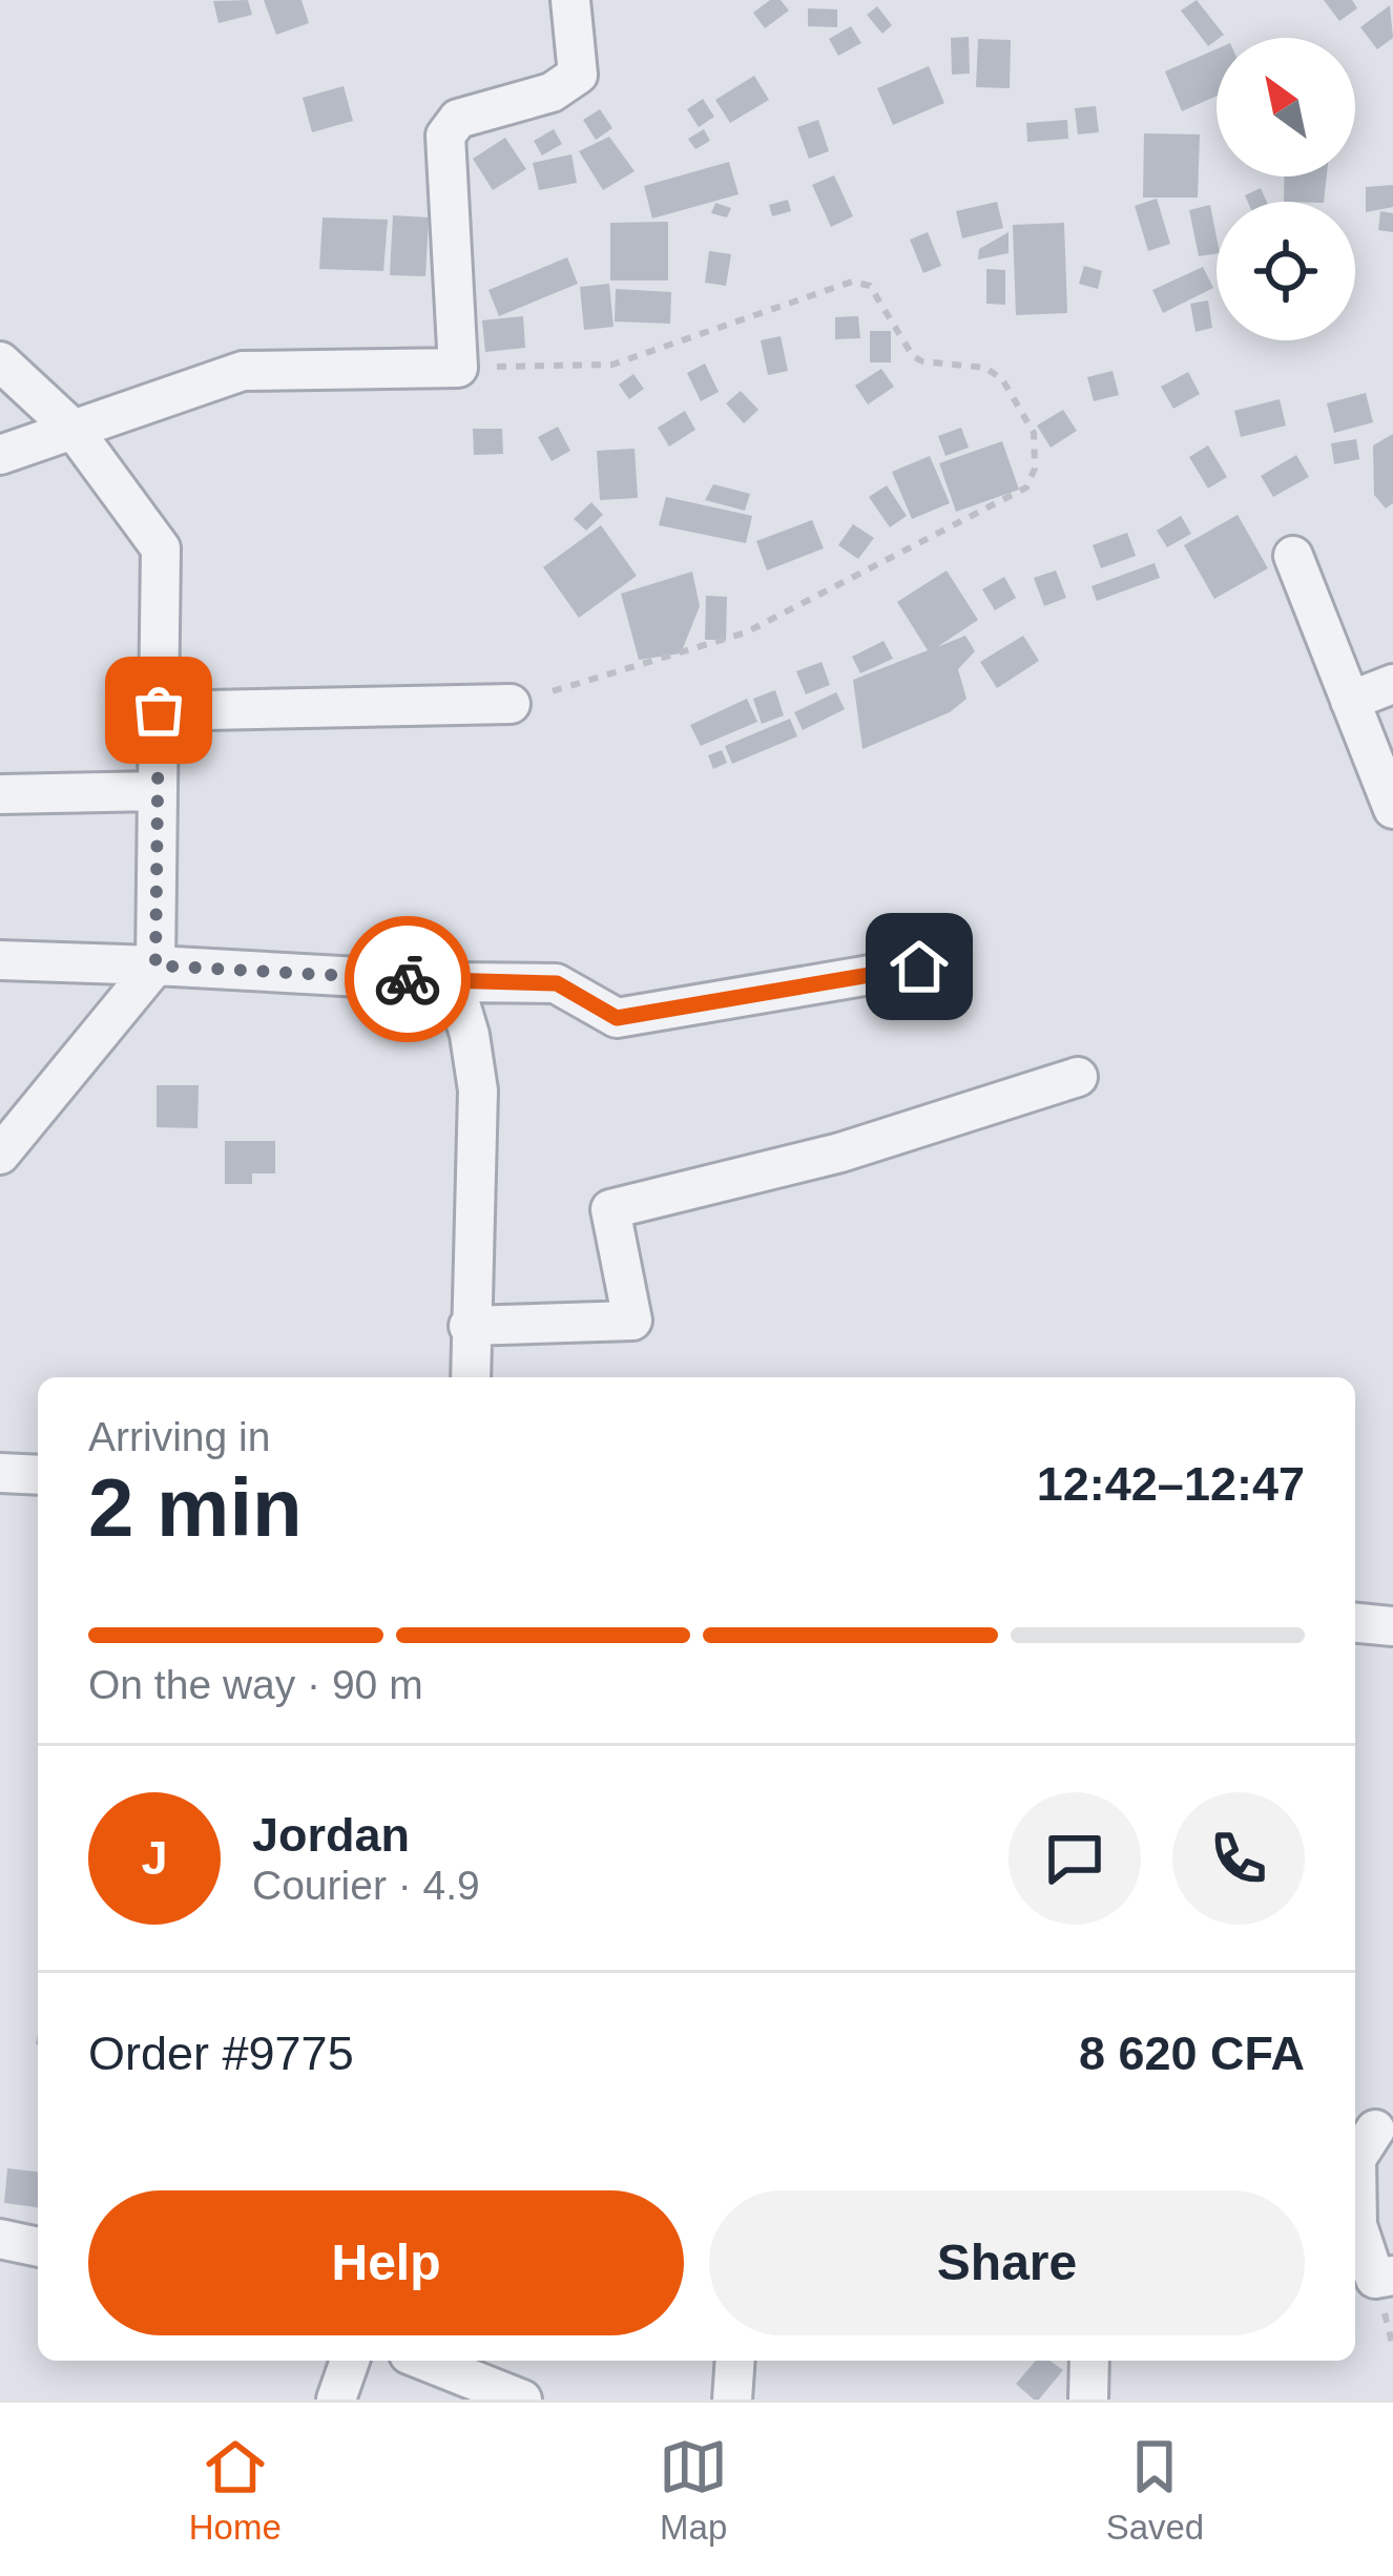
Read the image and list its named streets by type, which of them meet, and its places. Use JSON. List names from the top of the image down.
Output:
{
  "north": "top left",
  "page": {
    "heading": ["2 min", "Arriving in", "12:42–12:47"],
    "panel": [
      "Jordan",
      "Courier · 4.9",
      "Order #9775",
      "8 620 CFA"
    ],
    "bar": "On the way · 90 m",
    "round": "J",
    "buttons": ["Help", "Share"],
    "tabs": ["Home", "Map", "Saved"]
  }
}
